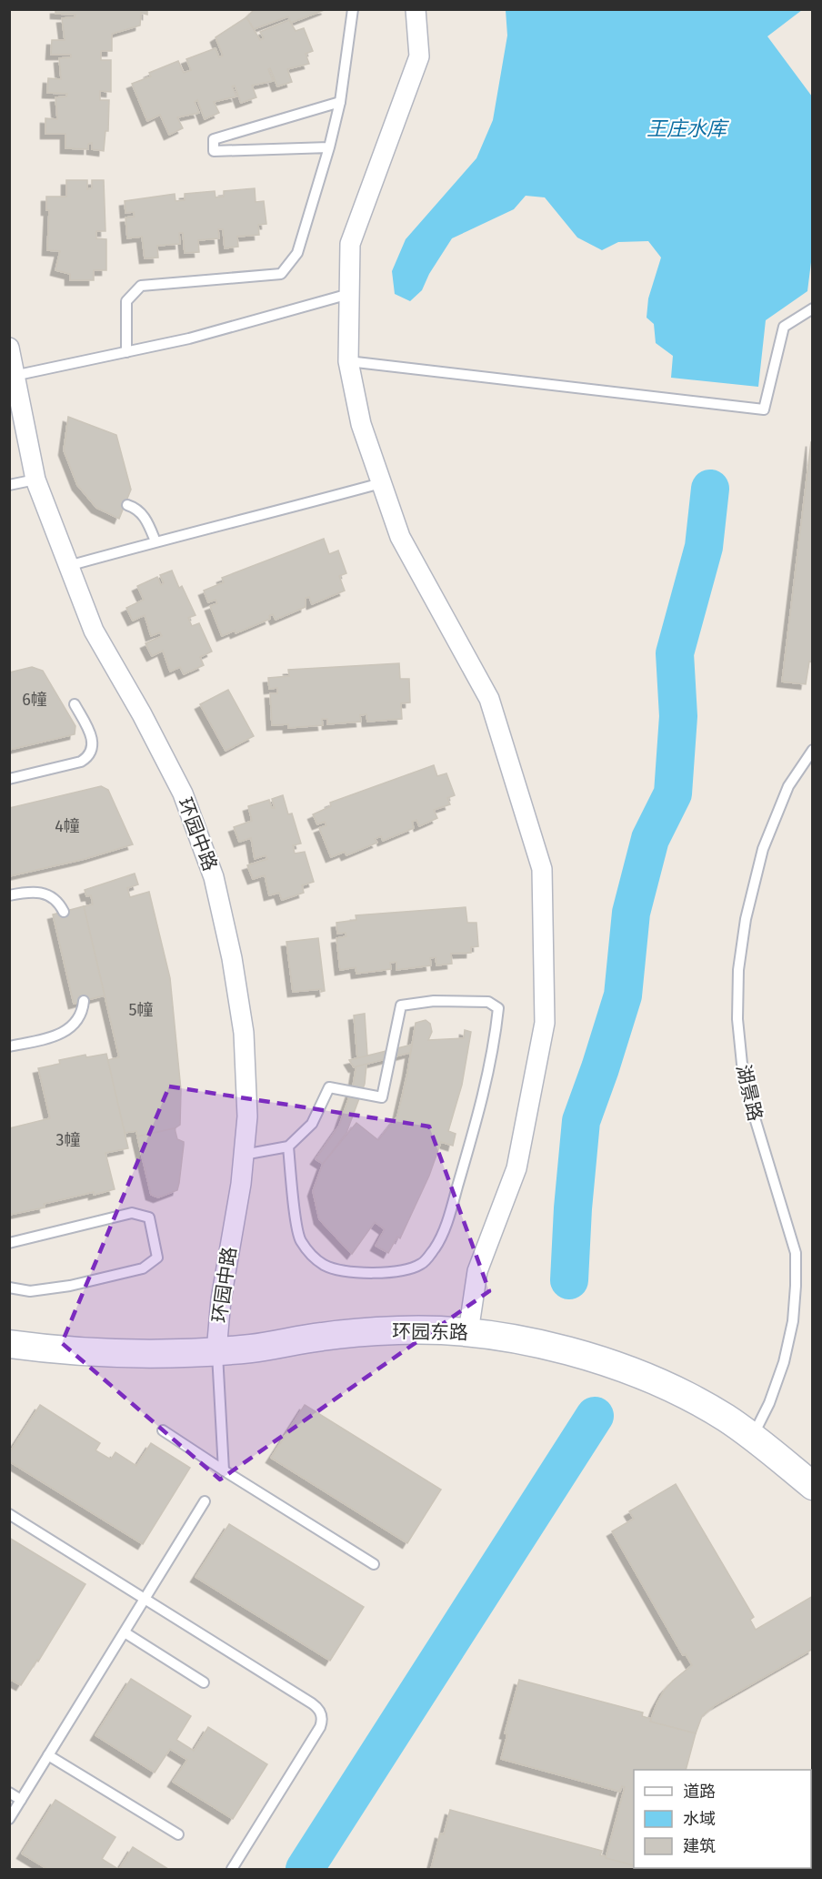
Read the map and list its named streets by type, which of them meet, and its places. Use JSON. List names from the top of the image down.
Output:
{
  "streets": {
    "street": ["环园中路", "环园东路"],
    "lane": ["湖景路"]
  },
  "crossings": [
    ["环园中路", "环园东路"],
    ["湖景路", "环园东路"]
  ],
  "water": ["王庄水库"],
  "house_numbers": [
    "6幢",
    "4幢",
    "5幢",
    "3幢"
  ],
  "legend": ["道路", "水域", "建筑"]
}
